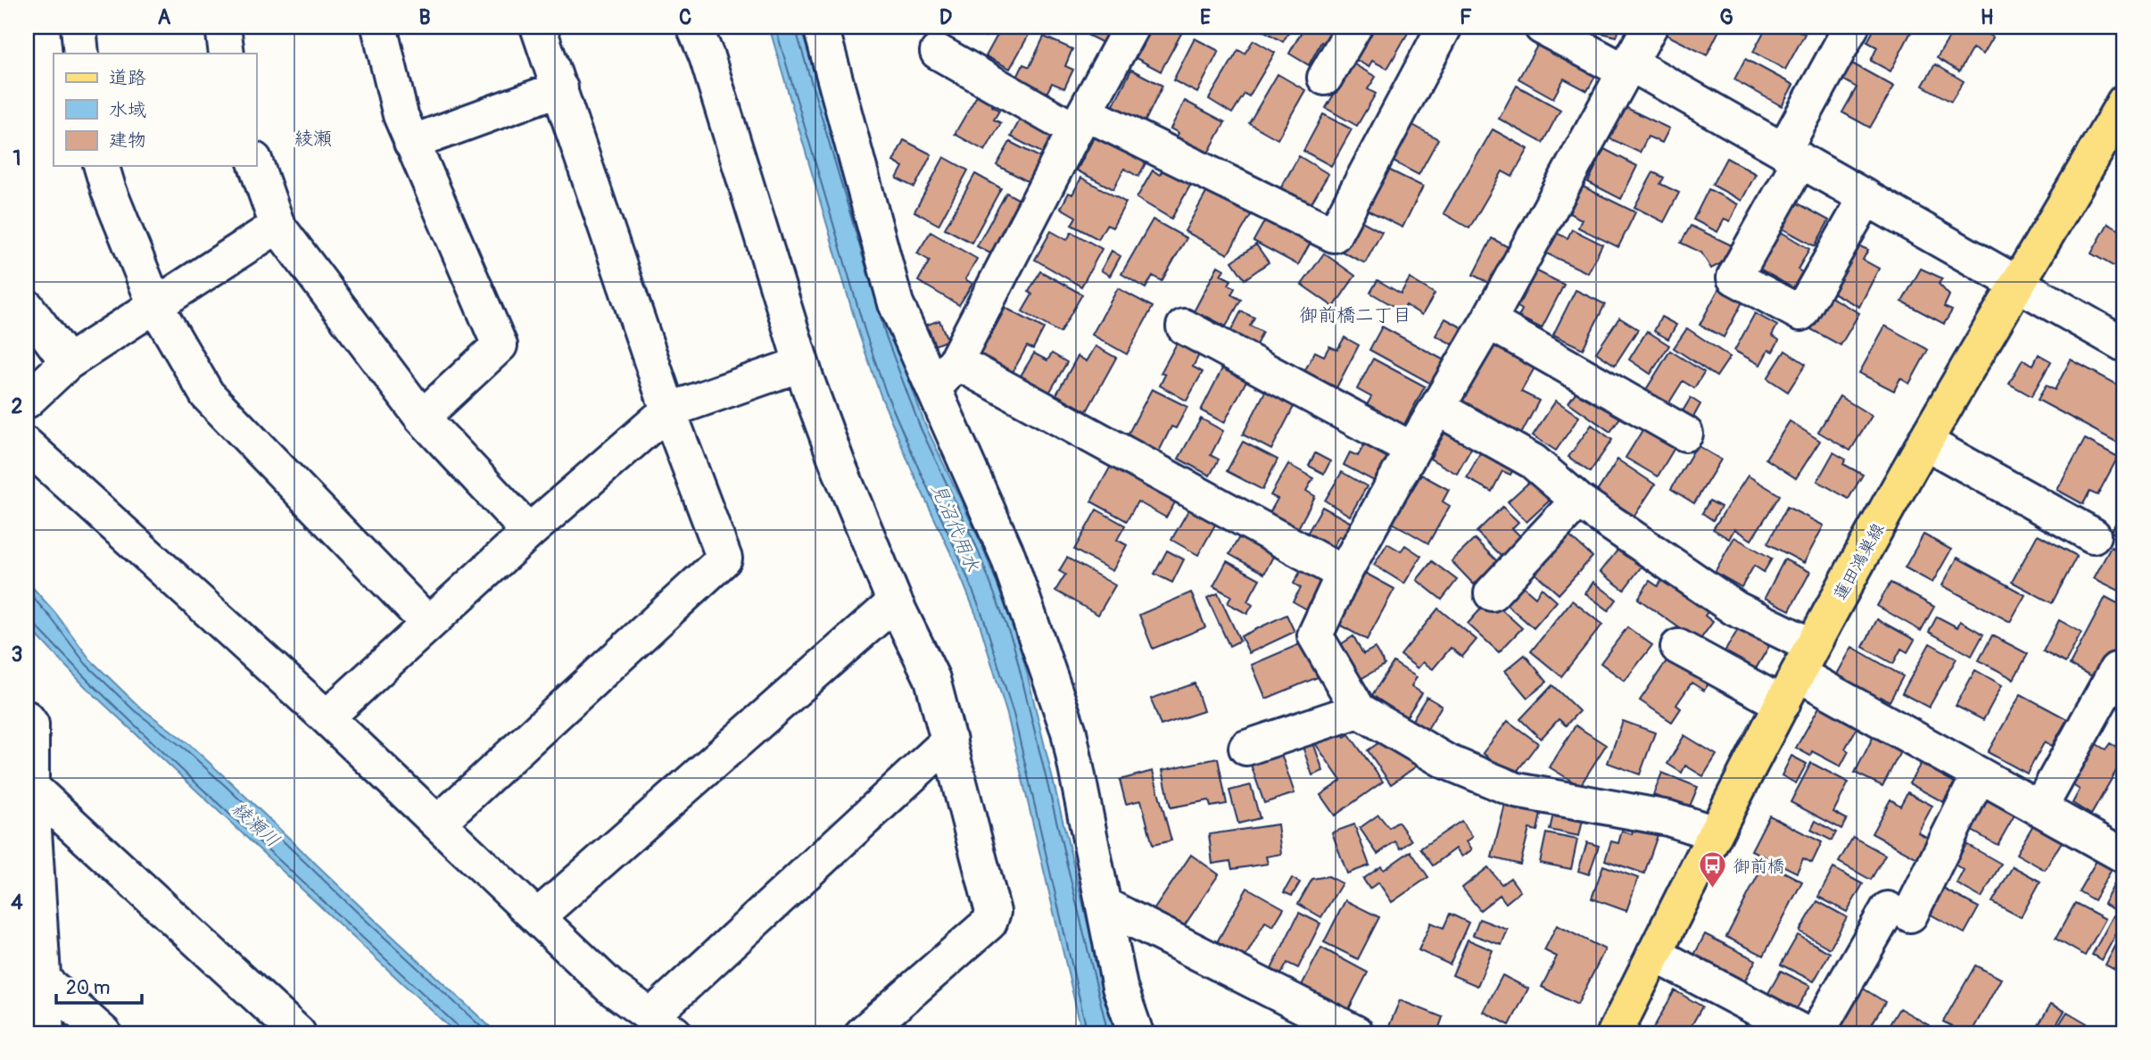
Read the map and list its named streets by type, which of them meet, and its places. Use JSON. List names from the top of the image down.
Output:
{
  "streets": {
    "main road": ["蓮田鴻巣線"]
  },
  "districts": ["綾瀬", "御前橋二丁目"],
  "water": ["見沼代用水", "綾瀬川"],
  "places": {
    "bus stop": ["御前橋"]
  },
  "legend": ["道路", "水域", "建物"],
  "scale_bar": "20 m",
  "grid": {
    "columns": [
      "A",
      "B",
      "C",
      "D",
      "E",
      "F",
      "G",
      "H"
    ],
    "rows": [
      "1",
      "2",
      "3",
      "4"
    ]
  }
}
